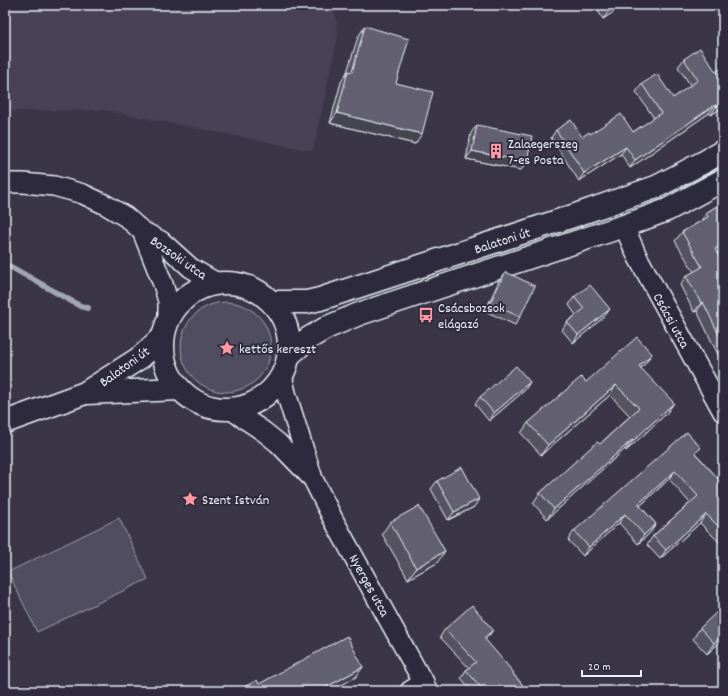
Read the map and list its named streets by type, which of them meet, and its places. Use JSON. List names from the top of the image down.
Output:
{
  "streets": {
    "main road": ["Balatoni út"],
    "street": ["Bozsoki utca", "Csácsi utca", "Nyerges utca"]
  },
  "crossings": [
    ["Balatoni út", "Bozsoki utca"],
    ["Balatoni út", "Csácsi utca"],
    ["Balatoni út", "Nyerges utca"],
    ["Bozsoki utca", "Nyerges utca"]
  ],
  "places": {
    "building": ["Zalaegerszeg 7-es Posta"],
    "bus stop": ["Csácsbozsok elágazó"],
    "place": ["kettős kereszt", "Szent István"]
  },
  "scale_bar": "20 m"
}
